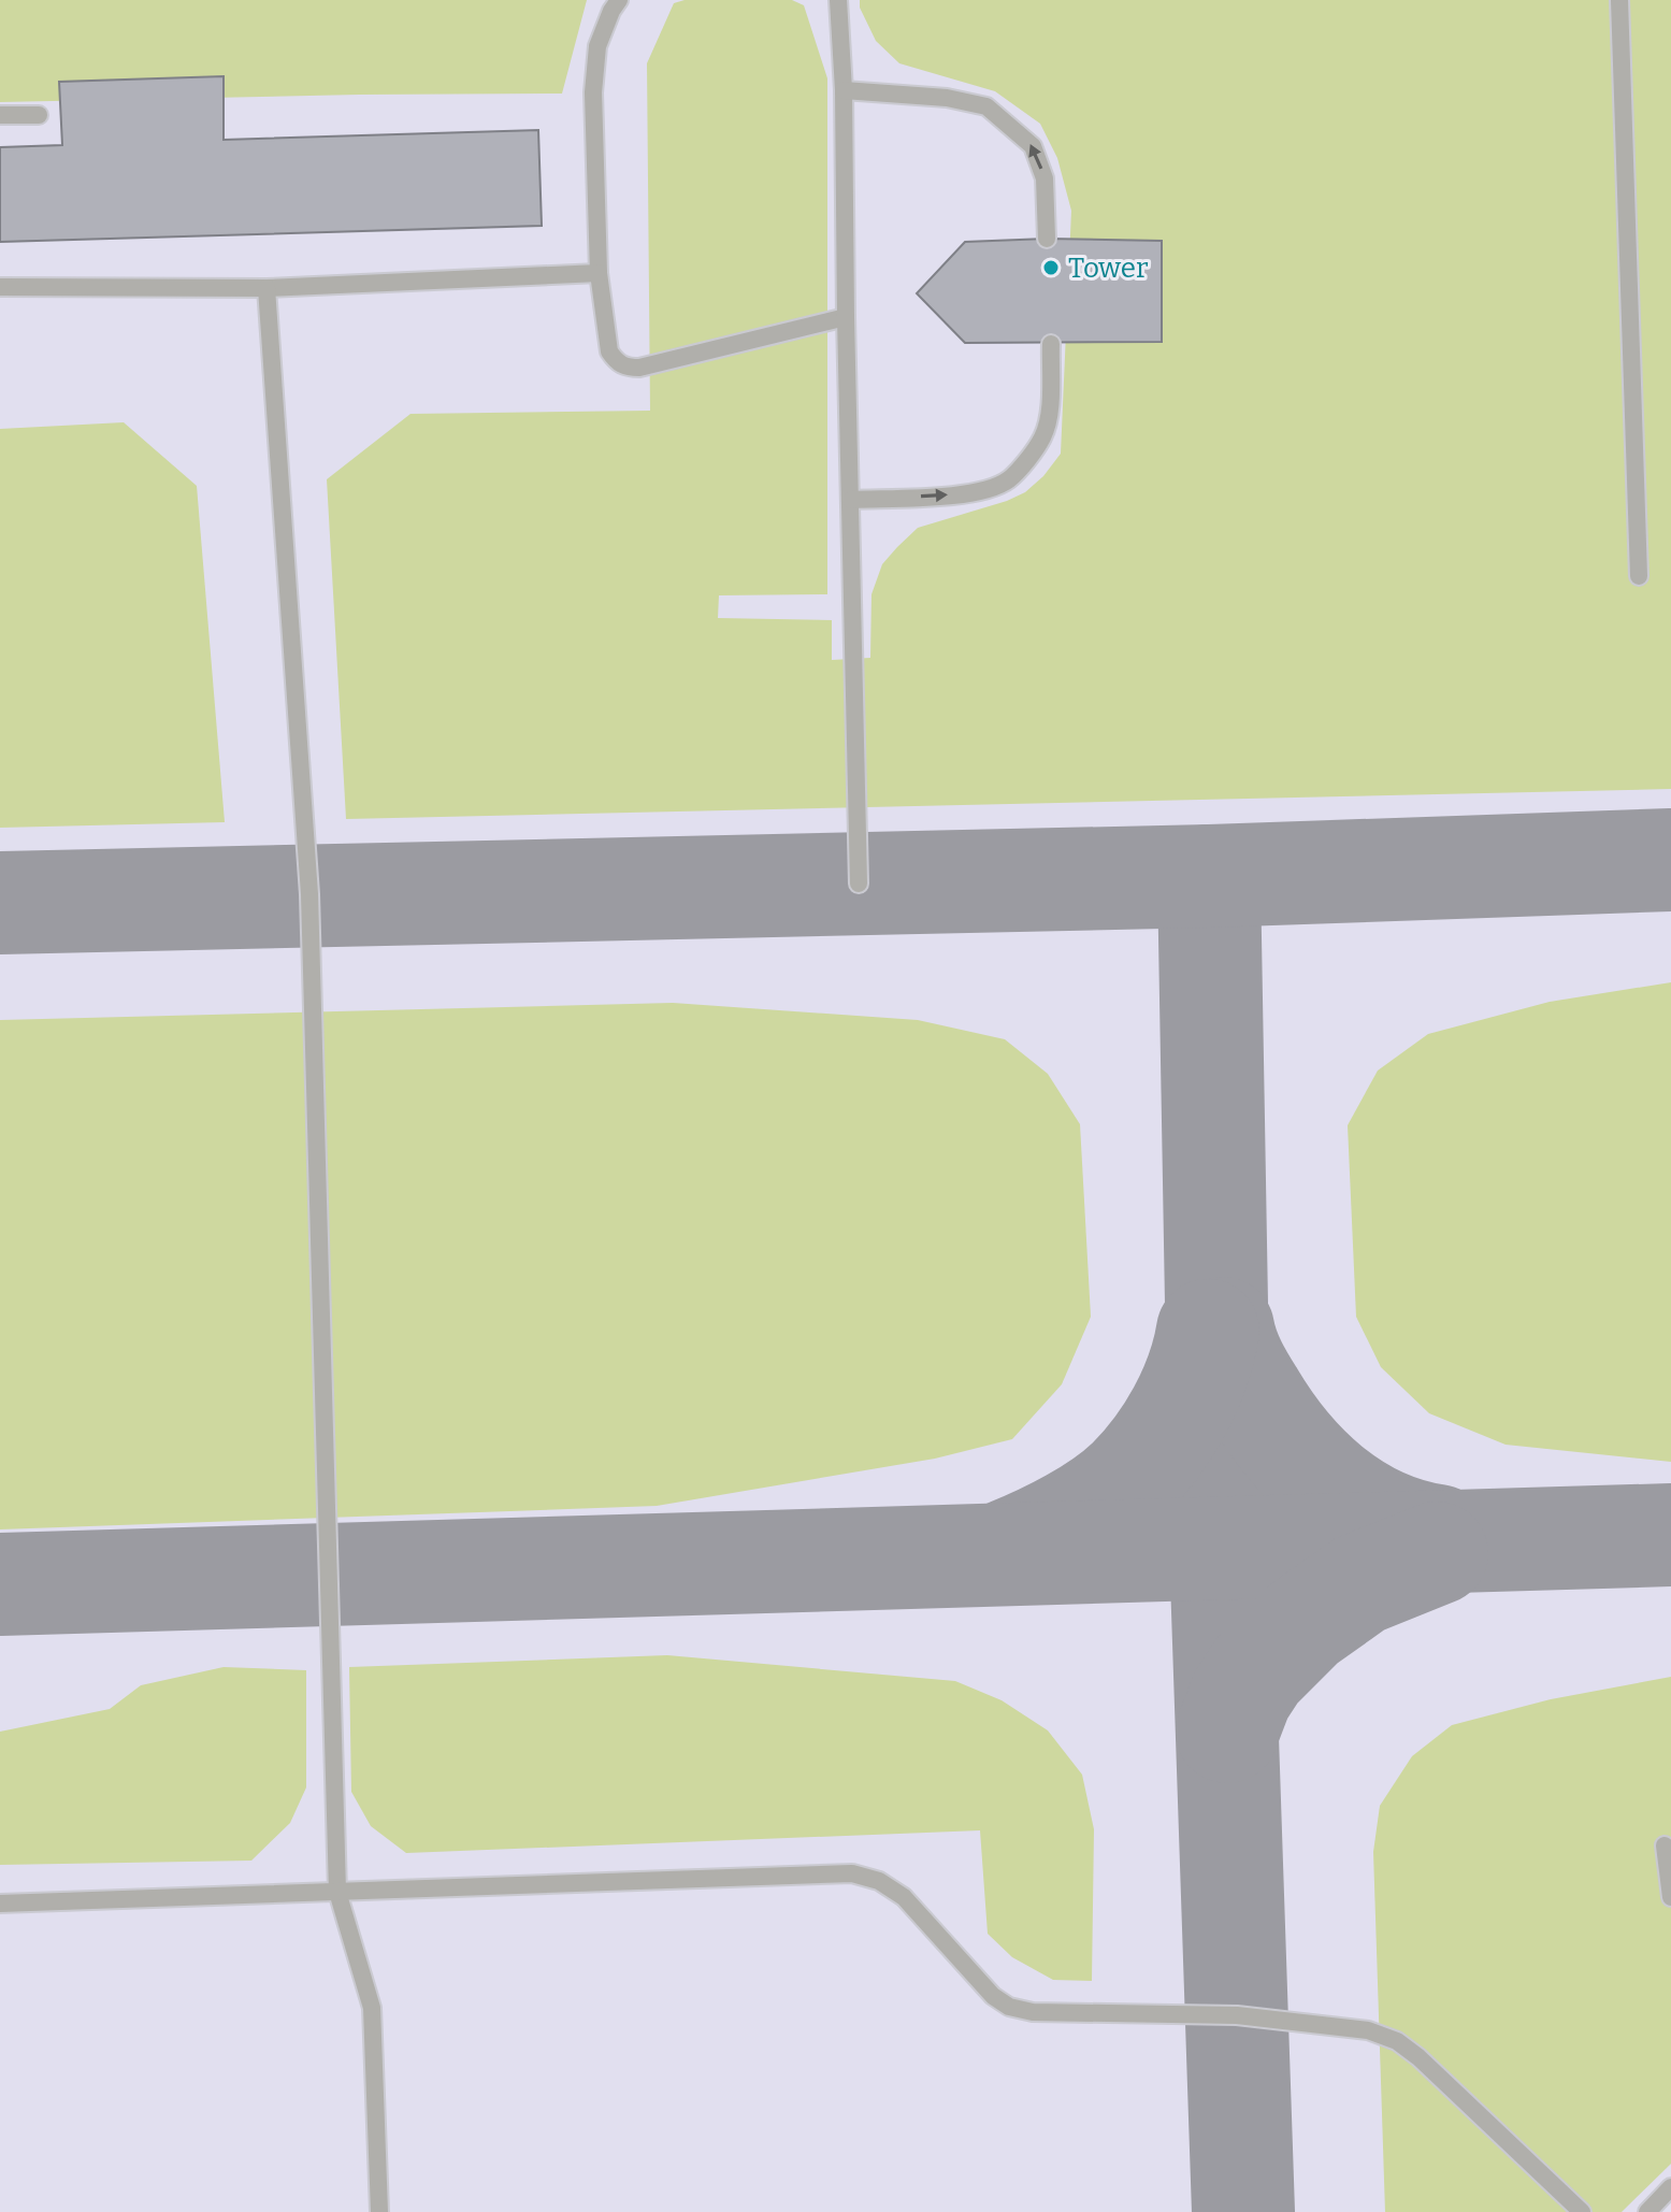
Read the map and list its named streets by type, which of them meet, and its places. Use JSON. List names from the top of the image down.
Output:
{
  "places": ["Tower"]
}
